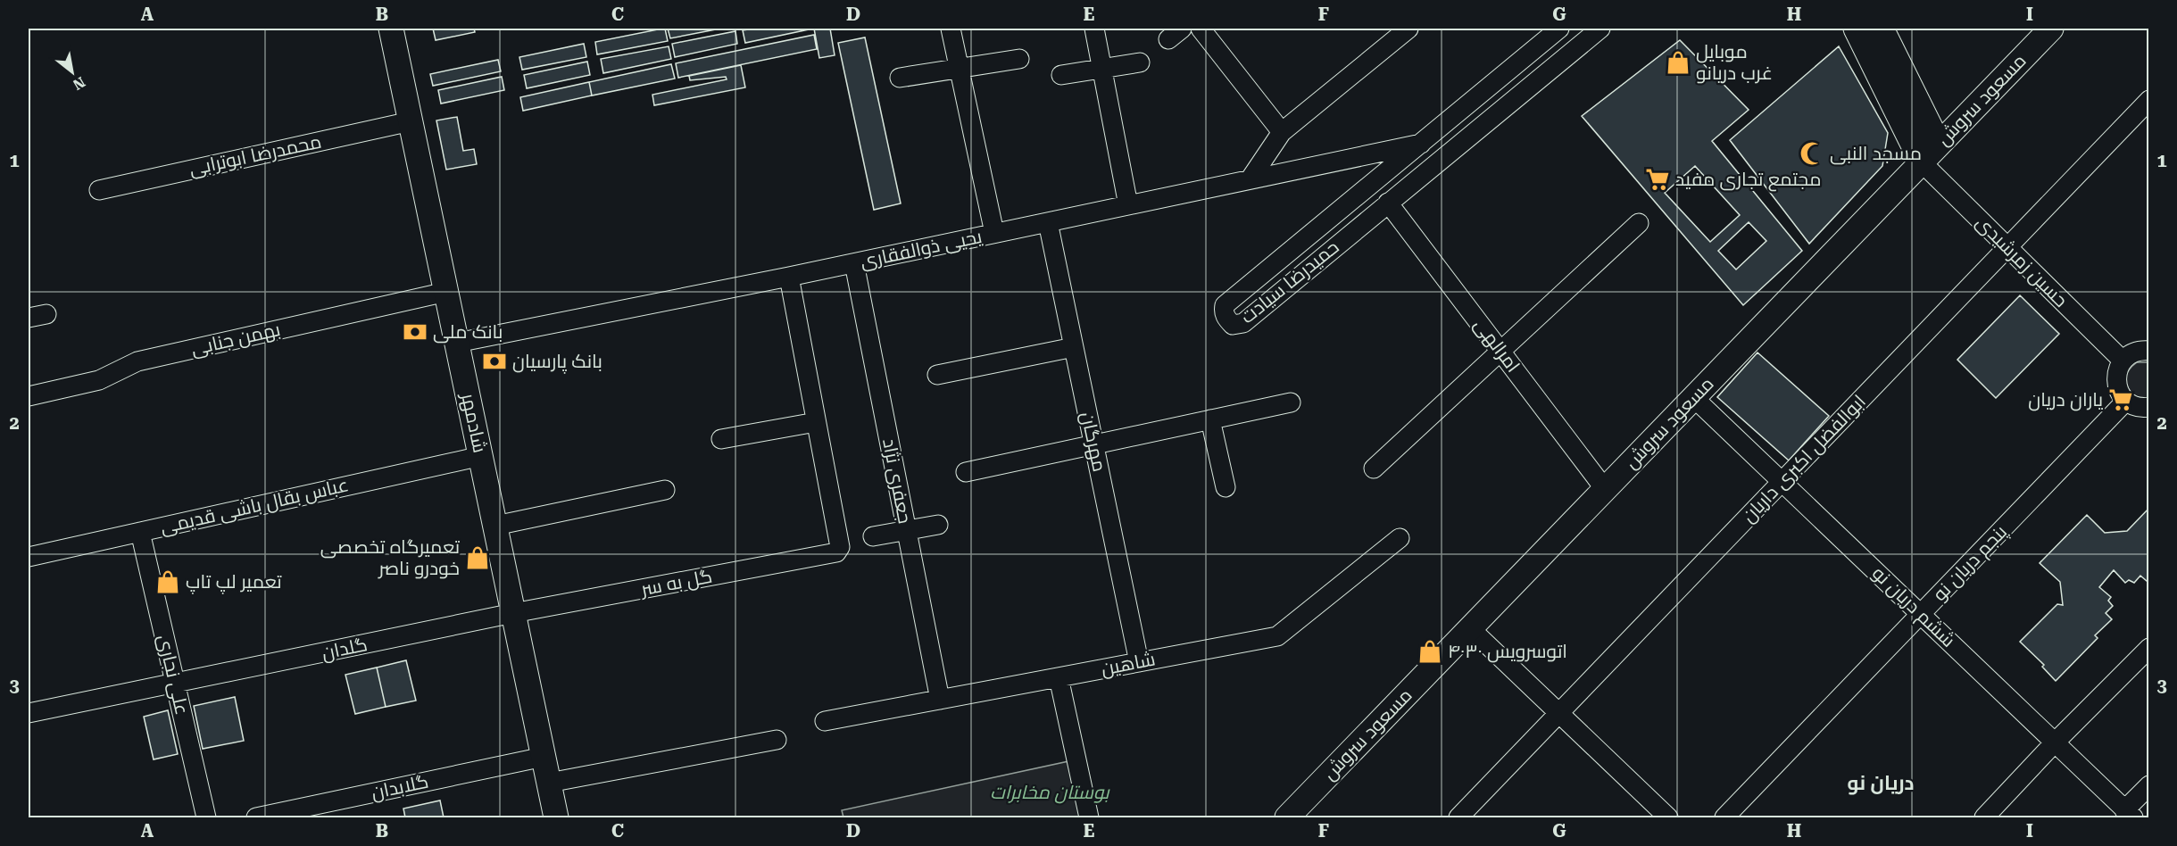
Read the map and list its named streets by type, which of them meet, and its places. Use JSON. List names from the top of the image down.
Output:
{
  "streets": {
    "main road": ["مسعود سروش", "شادمهر"],
    "street": [
      "محمدرضا ابوترابی",
      "یحیی ذوالفقاری",
      "حسین زمرشيدی",
      "حمیدرضا سیادت",
      "بهمن جنابی",
      "امرالهی",
      "مهرگان",
      "ابوالفضل اکبری داریان",
      "جعفری نژاد",
      "عباس بقال باشی قدیمی",
      "پنجم دریان‌ نو",
      "گل به سر",
      "ششم دریان‌ نو",
      "گلدان",
      "شاهین",
      "علی نجاری",
      "گلابدان"
    ]
  },
  "crossings": [
    ["مسعود سروش", "حسین زمرشيدی"],
    ["مسعود سروش", "امرالهی"],
    ["مسعود سروش", "ششم دریان‌ نو"],
    ["محمدرضا ابوترابی", "شادمهر"],
    ["یحیی ذوالفقاری", "حمیدرضا سیادت"],
    ["یحیی ذوالفقاری", "شادمهر"],
    ["یحیی ذوالفقاری", "مهرگان"],
    ["یحیی ذوالفقاری", "جعفری نژاد"],
    ["حسین زمرشيدی", "ابوالفضل اکبری داریان"],
    ["حمیدرضا سیادت", "امرالهی"],
    ["بهمن جنابی", "شادمهر"],
    ["شادمهر", "عباس بقال باشی قدیمی"],
    ["شادمهر", "گل به سر"],
    ["شادمهر", "گلدان"],
    ["شادمهر", "گلابدان"],
    ["مهرگان", "شاهین"],
    ["ابوالفضل اکبری داریان", "ششم دریان‌ نو"],
    ["جعفری نژاد", "شاهین"],
    ["عباس بقال باشی قدیمی", "علی نجاری"],
    ["پنجم دریان‌ نو", "ششم دریان‌ نو"],
    ["گل به سر", "گلدان"],
    ["گلدان", "علی نجاری"]
  ],
  "districts": ["دریان نو"],
  "parks": ["بوستان مخابرات"],
  "places": {
    "shop": [
      "موبایل غرب دریانو",
      "تعمیرگاه تخصصی خودرو ناصر",
      "تعمیر لپ تاپ",
      "اتوسرویس ۴۰۳۰"
    ],
    "mosque": ["مسجد النبی"],
    "supermarket": ["مجتمع تجاری مفید", "یاران دریان"],
    "bank": ["بانک ملی", "بانک پارسیان"]
  },
  "north": "bottom right",
  "grid": {
    "columns": [
      "A",
      "B",
      "C",
      "D",
      "E",
      "F",
      "G",
      "H",
      "I"
    ],
    "rows": ["1", "2", "3"]
  }
}
